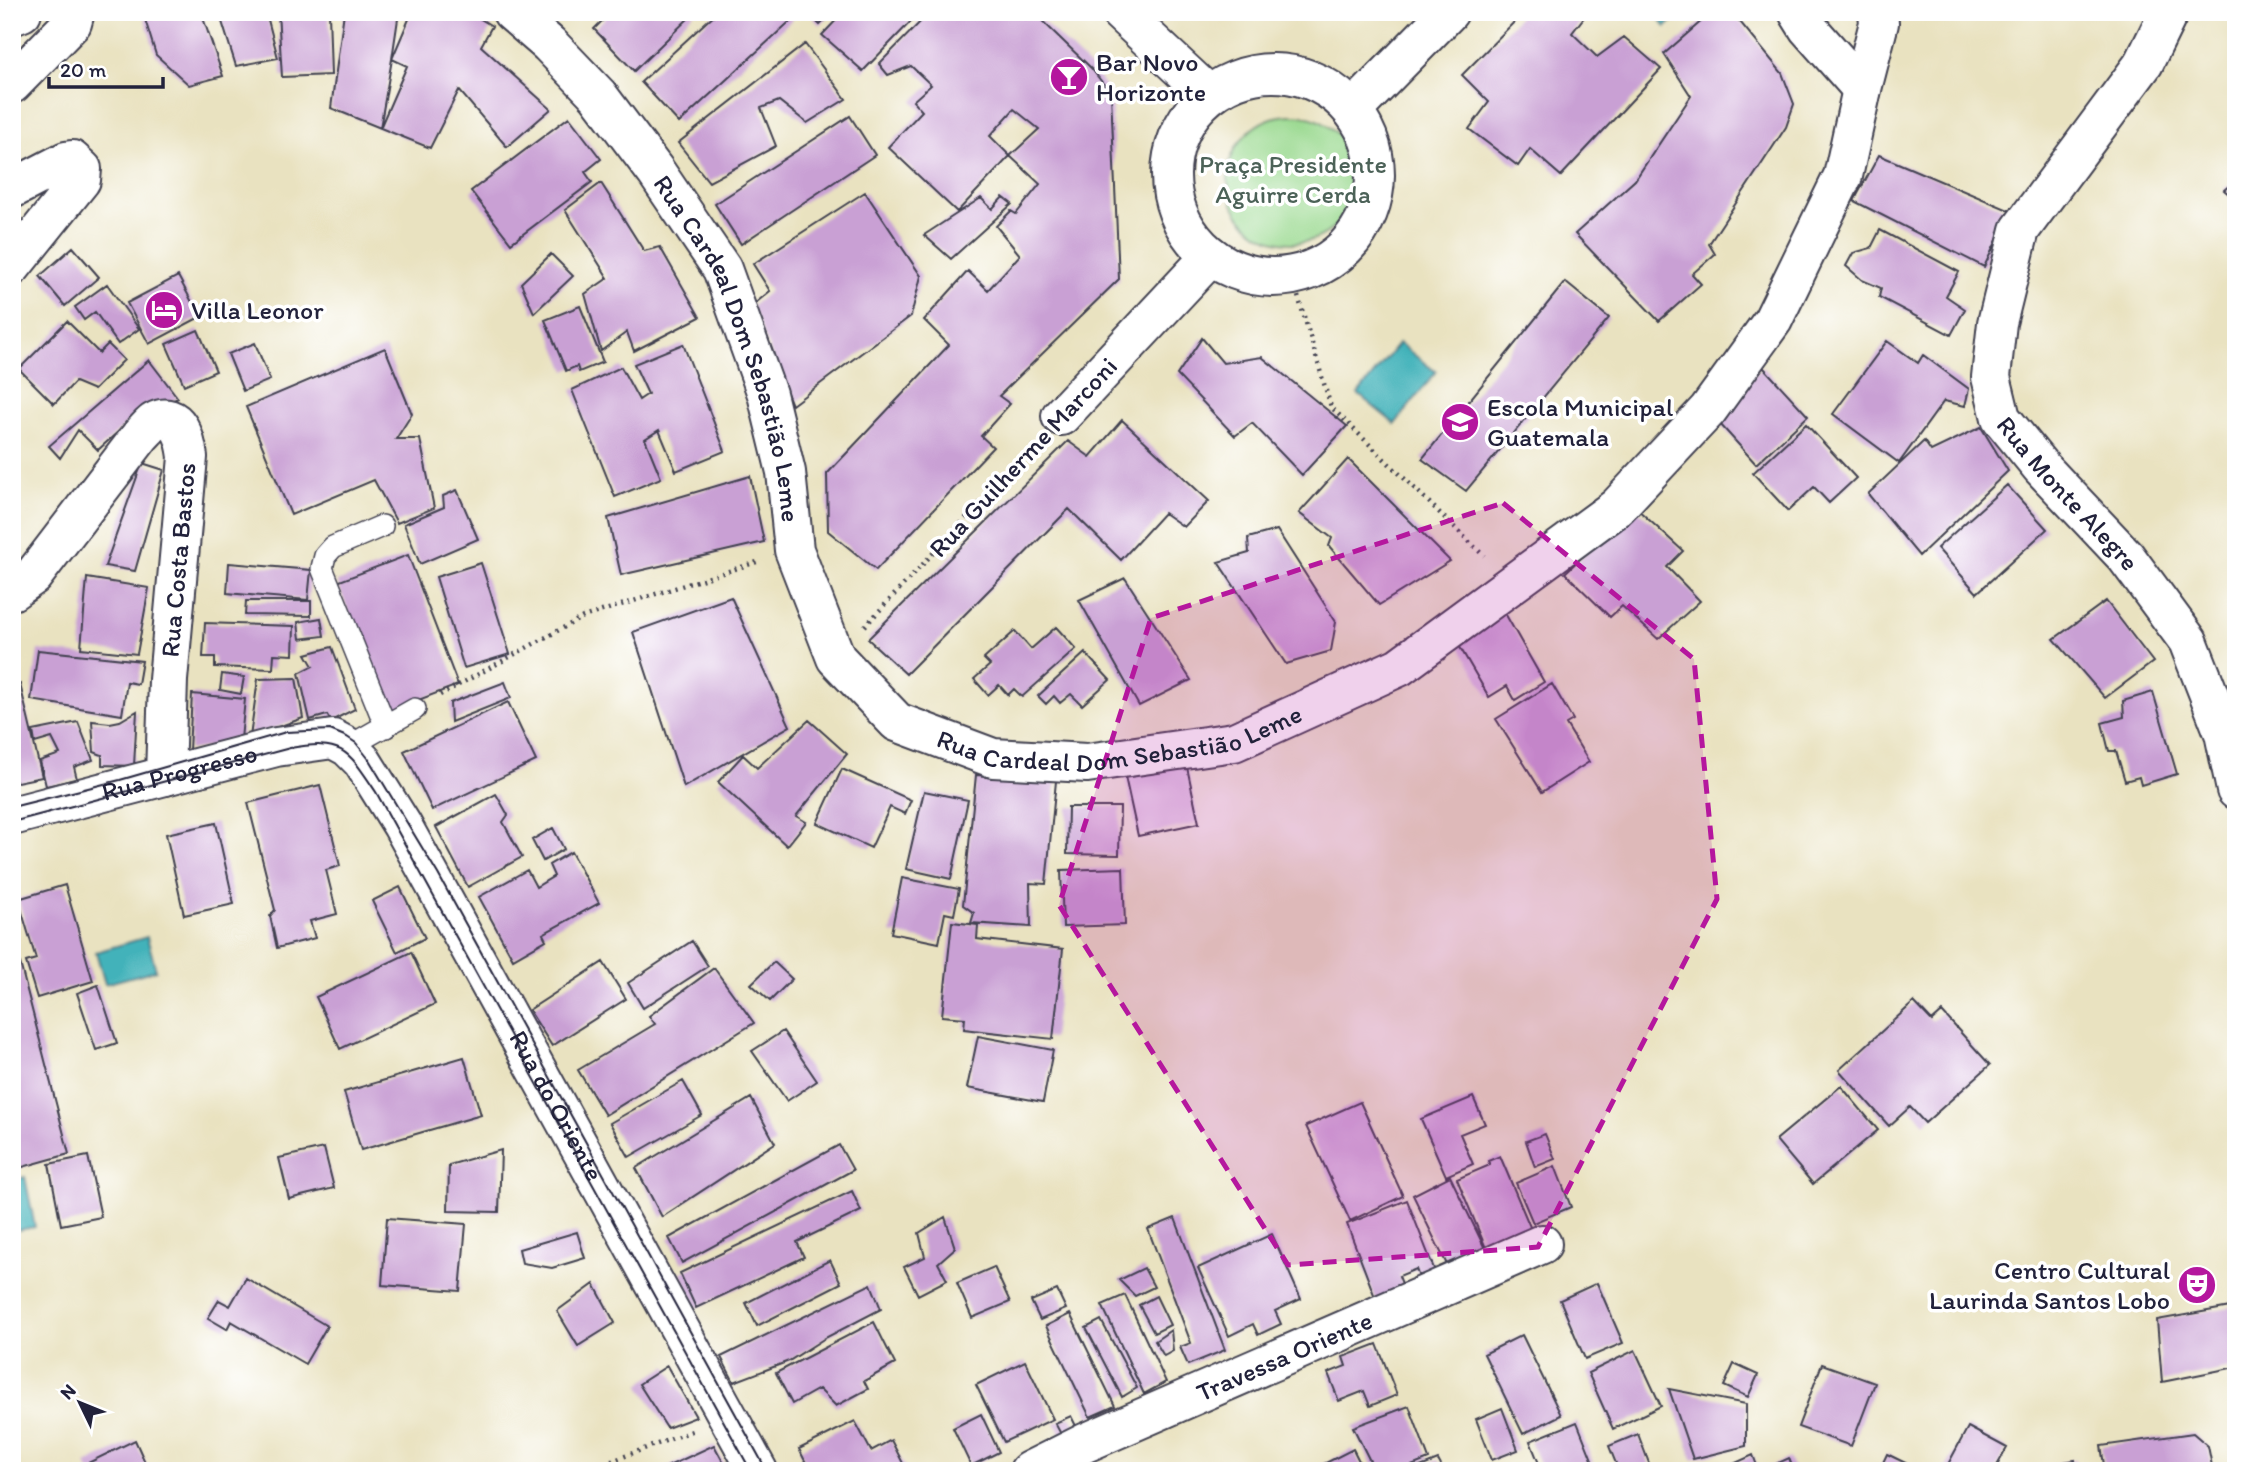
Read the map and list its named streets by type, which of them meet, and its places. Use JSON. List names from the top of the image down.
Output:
{
  "streets": {
    "street": [
      "Rua Cardeal Dom Sebastião Leme",
      "Rua Guilherme Marconi",
      "Rua Monte Alegre",
      "Rua Costa Bastos",
      "Rua Progresso",
      "Rua do Oriente",
      "Travessa Oriente"
    ]
  },
  "crossings": [
    ["Rua Cardeal Dom Sebastião Leme", "Rua Guilherme Marconi"],
    ["Rua Costa Bastos", "Rua Progresso"],
    ["Rua Progresso", "Rua do Oriente"]
  ],
  "parks": ["Praça Presidente Aguirre Cerda"],
  "places": {
    "bar": ["Bar Novo Horizonte"],
    "hotel": ["Villa Leonor"],
    "school or university": ["Escola Municipal Guatemala"],
    "theatre": ["Centro Cultural Laurinda Santos Lobo"]
  },
  "scale_bar": "20 m",
  "north": "top left"
}
